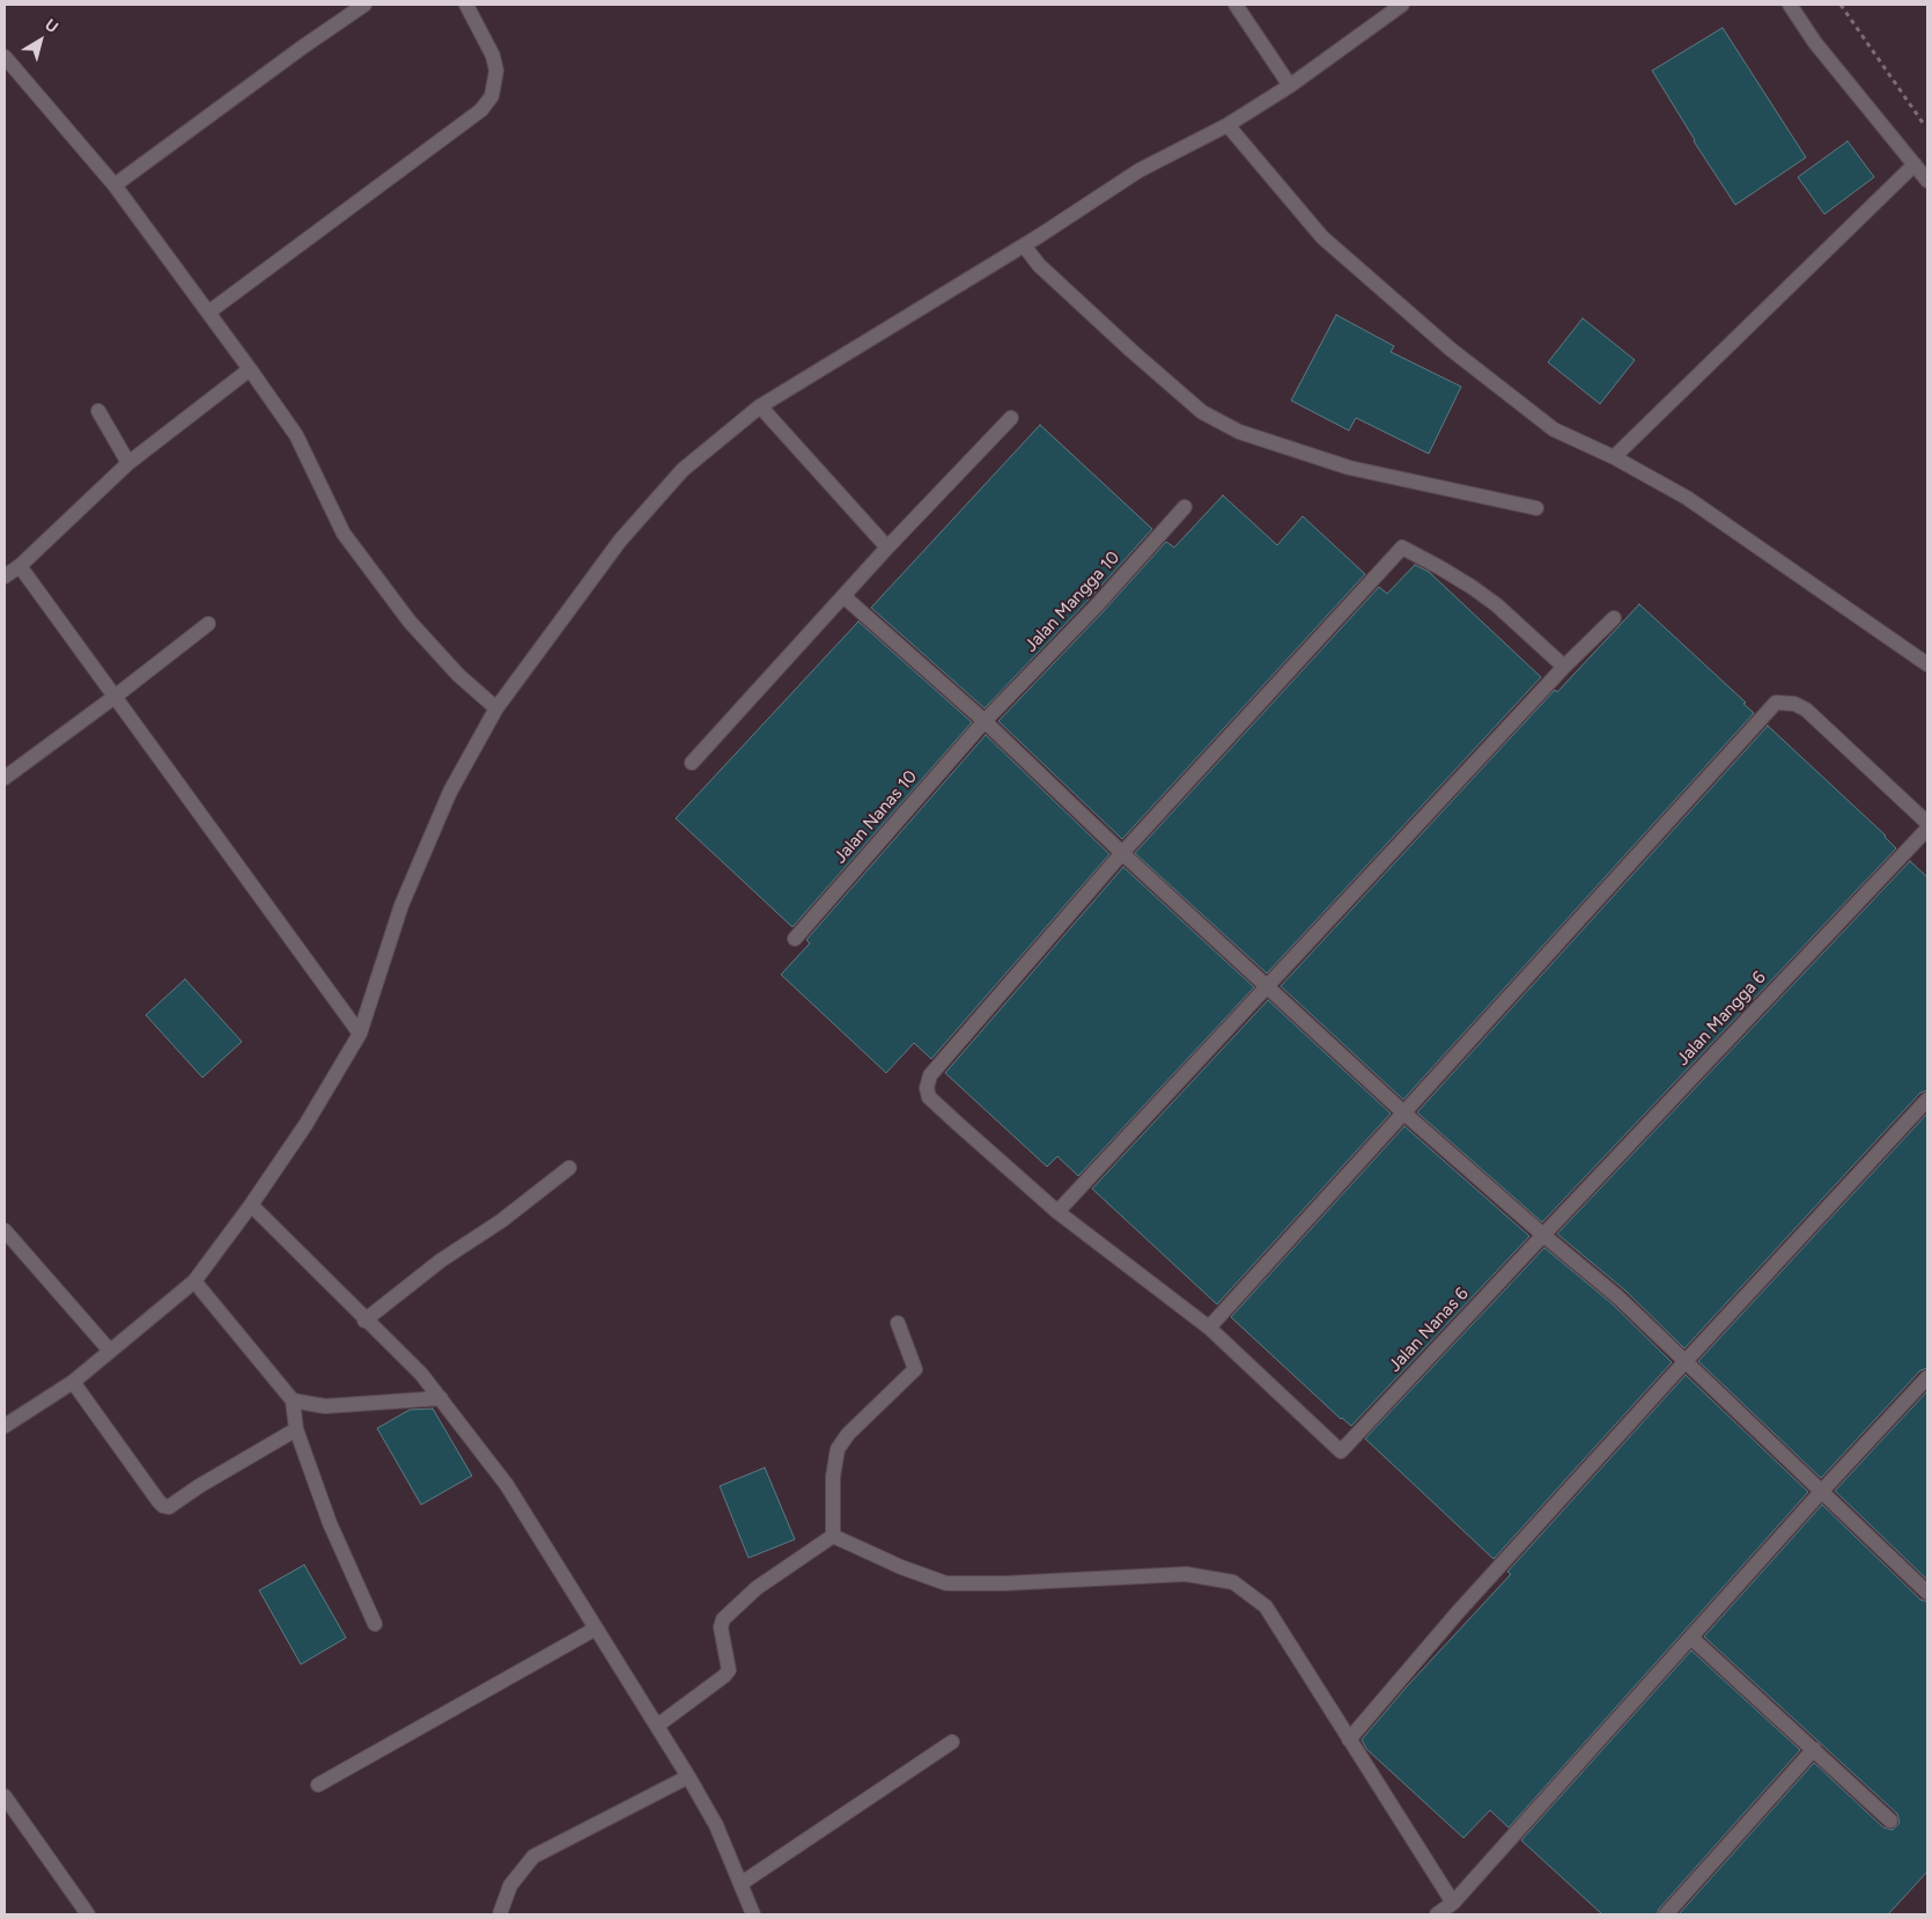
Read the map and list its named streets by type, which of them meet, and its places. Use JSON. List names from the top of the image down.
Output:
{
  "streets": {
    "street": [
      "Jalan Mangga 10",
      "Jalan Nanas 10",
      "Jalan Mangga 6",
      "Jalan Nanas 6"
    ]
  },
  "crossings": [
    ["Jalan Mangga 10", "Jalan Nanas 10"],
    ["Jalan Mangga 6", "Jalan Nanas 6"]
  ],
  "north": "top right"
}
